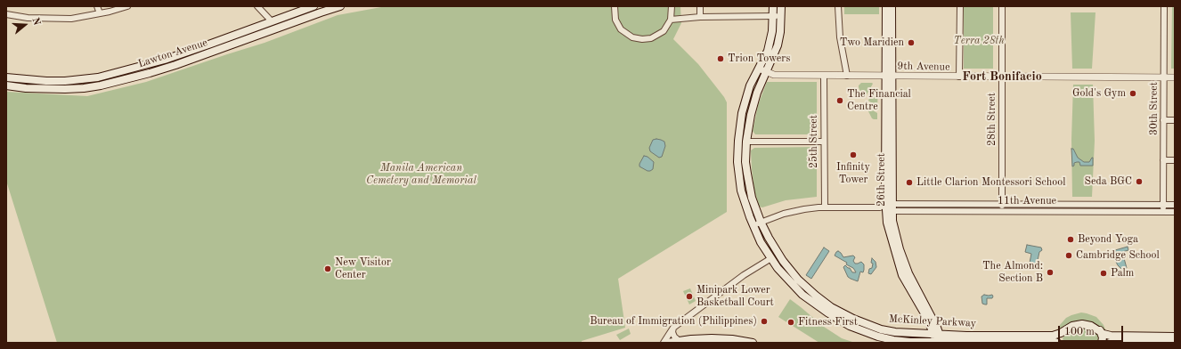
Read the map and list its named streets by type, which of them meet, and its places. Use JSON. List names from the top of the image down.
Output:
{
  "streets": {
    "main road": ["Lawton Avenue", "26th Street", "McKinley Parkway"],
    "street": [
      "9th Avenue",
      "30th Street",
      "28th Street",
      "25th Street",
      "11th Avenue"
    ]
  },
  "crossings": [
    ["9th Avenue", "30th Street"],
    ["9th Avenue", "28th Street"],
    ["9th Avenue", "25th Street"],
    ["9th Avenue", "26th Street"],
    ["9th Avenue", "McKinley Parkway"],
    ["30th Street", "11th Avenue"],
    ["28th Street", "11th Avenue"],
    ["25th Street", "11th Avenue"],
    ["26th Street", "11th Avenue"],
    ["26th Street", "McKinley Parkway"],
    ["11th Avenue", "McKinley Parkway"]
  ],
  "districts": ["Fort Bonifacio"],
  "parks": ["Terra 28th", "Manila American Cemetery and Memorial"],
  "places": [
    "Two Maridien",
    "Trion Towers",
    "Gold's Gym",
    "The Financial Centre",
    "Infinity Tower",
    "Seda BGC",
    "Little Clarion Montessori School",
    "Beyond Yoga",
    "Cambridge School",
    "New Visitor Center",
    "The Almond: Section B",
    "Palm",
    "Minipark Lower Basketball Court",
    "Bureau of Immigration (Philippines)",
    "Fitness First"
  ],
  "scale_bar": "100 m",
  "north": "right"
}
